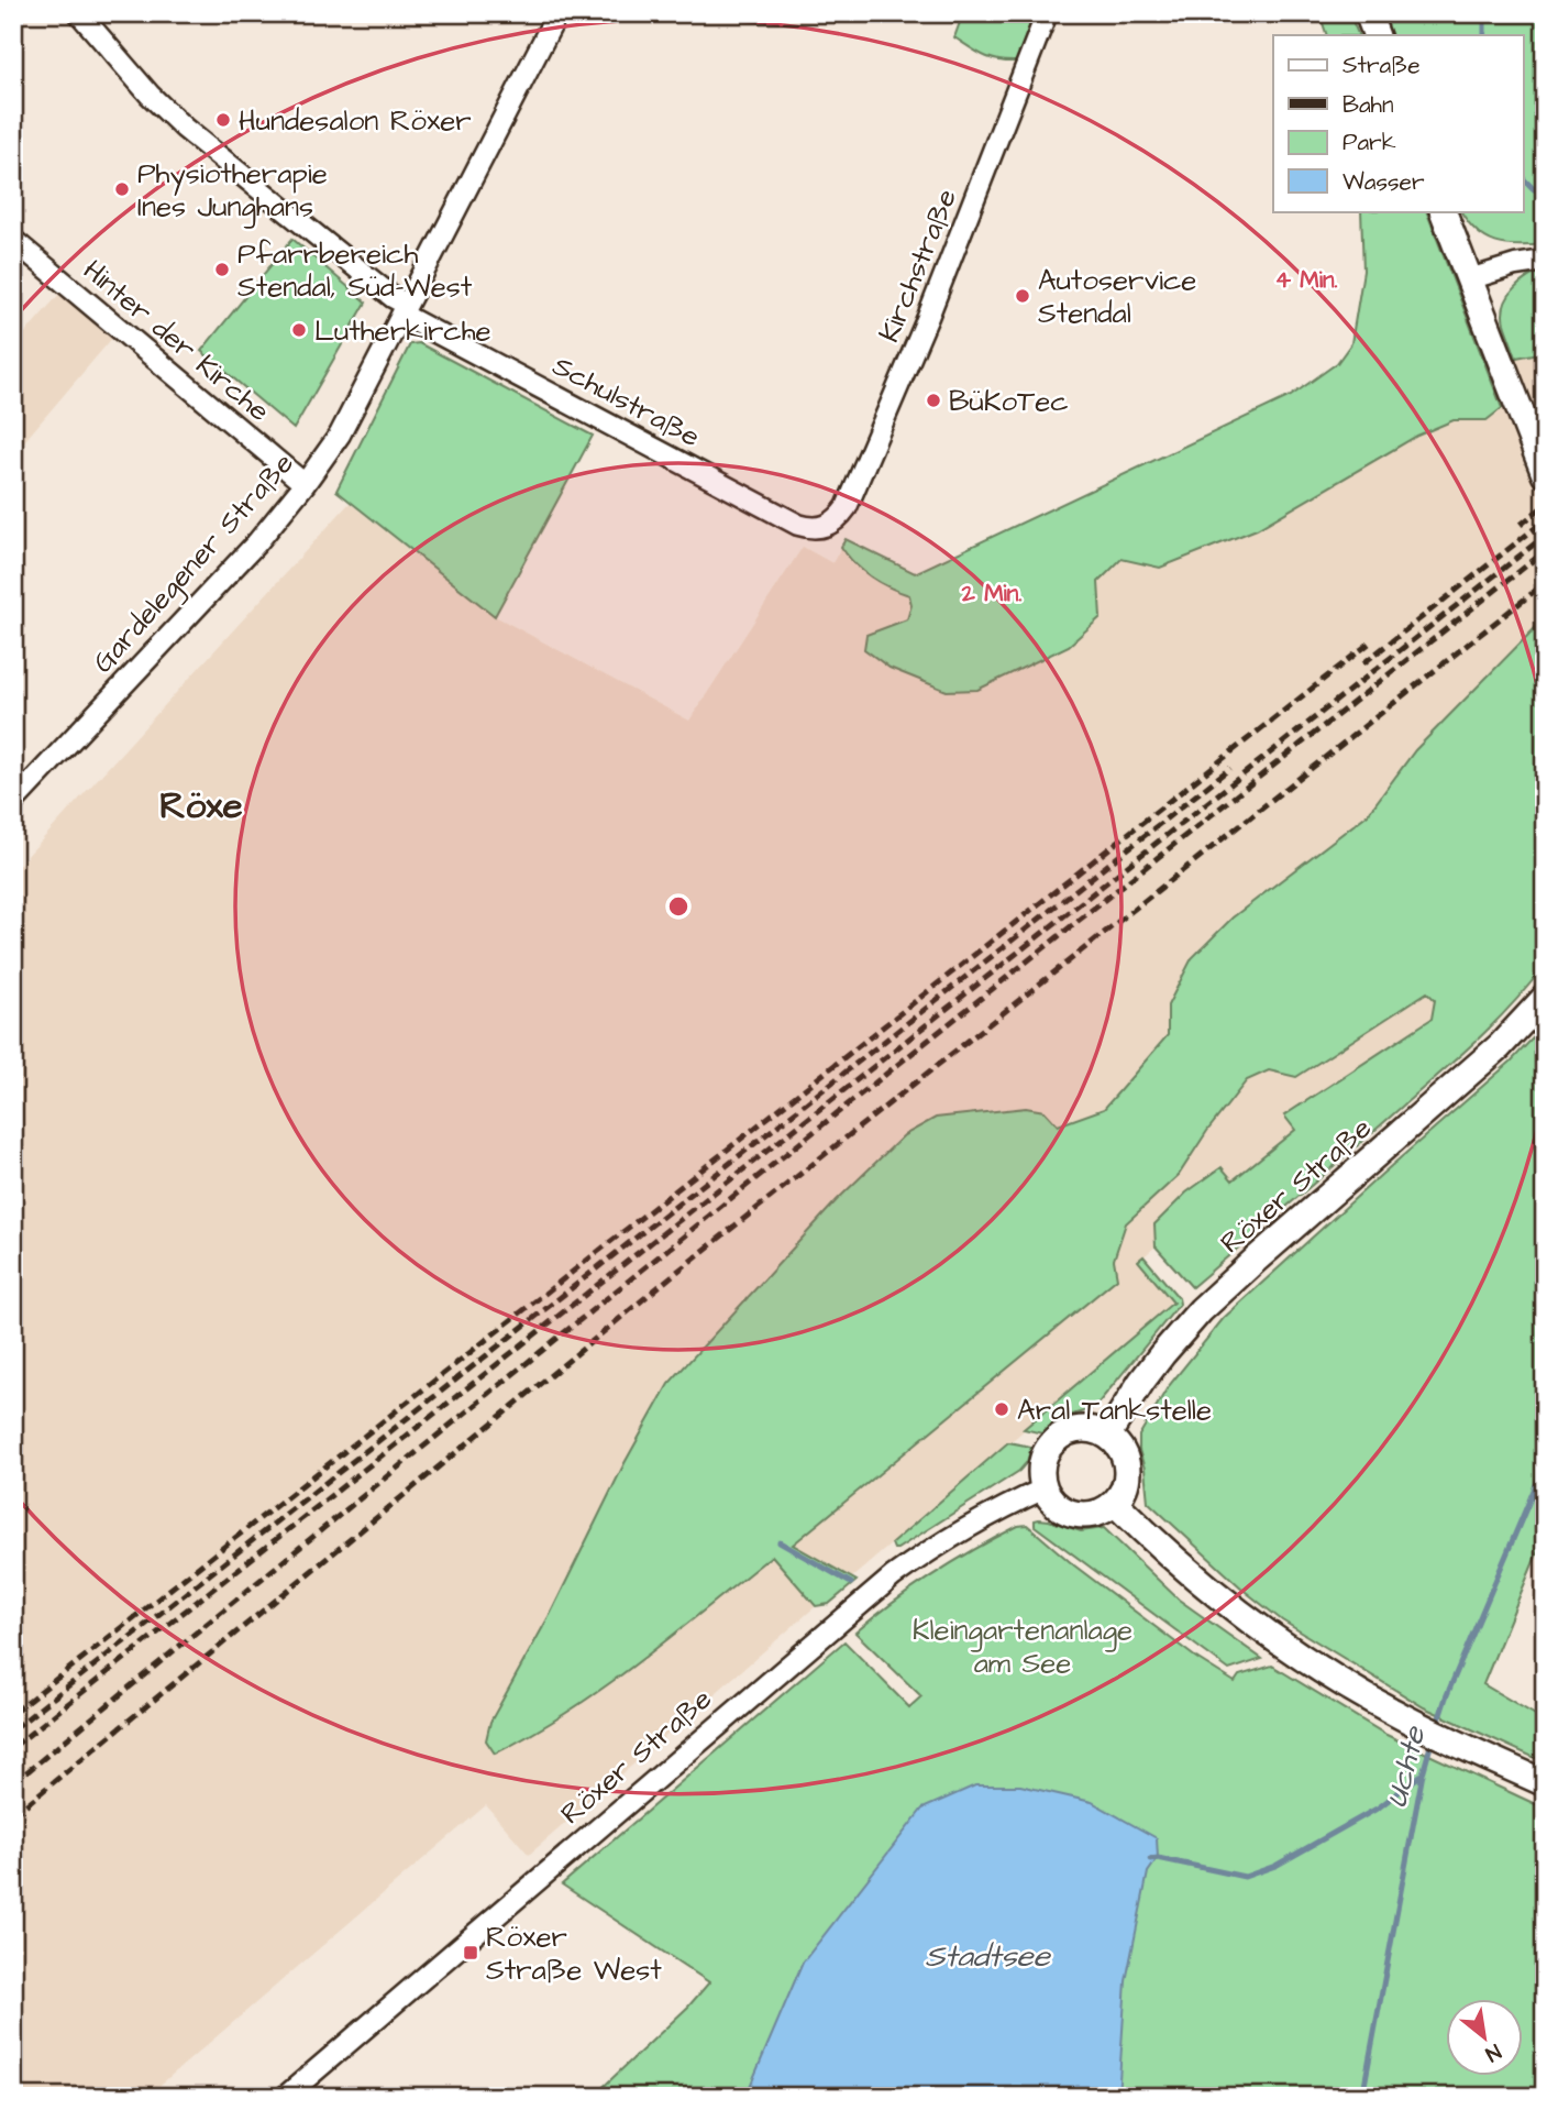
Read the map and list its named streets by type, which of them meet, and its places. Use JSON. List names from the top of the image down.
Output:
{
  "streets": {
    "street": [
      "Kirchstraße",
      "Hinter der Kirche",
      "Schulstraße",
      "Gardelegener Straße",
      "Röxer Straße"
    ]
  },
  "crossings": [
    ["Kirchstraße", "Schulstraße"],
    ["Hinter der Kirche", "Gardelegener Straße"],
    ["Schulstraße", "Gardelegener Straße"]
  ],
  "districts": ["Röxe"],
  "water": ["Uchte", "Stadtsee"],
  "parks": ["Kleingartenanlage am See"],
  "places": {
    "other": [
      "Hundesalon Röxer",
      "Physiotherapie Ines Junghans",
      "Pfarrbereich Stendal, Süd-West",
      "Autoservice Stendal",
      "Lutherkirche",
      "BüKoTec",
      "Aral Tankstelle"
    ],
    "transit": ["Röxer Straße West"]
  },
  "legend": [
    "Straße",
    "Bahn",
    "Park",
    "Wasser"
  ],
  "north": "bottom right",
  "rings": ["4 Min.", "2 Min."]
}
